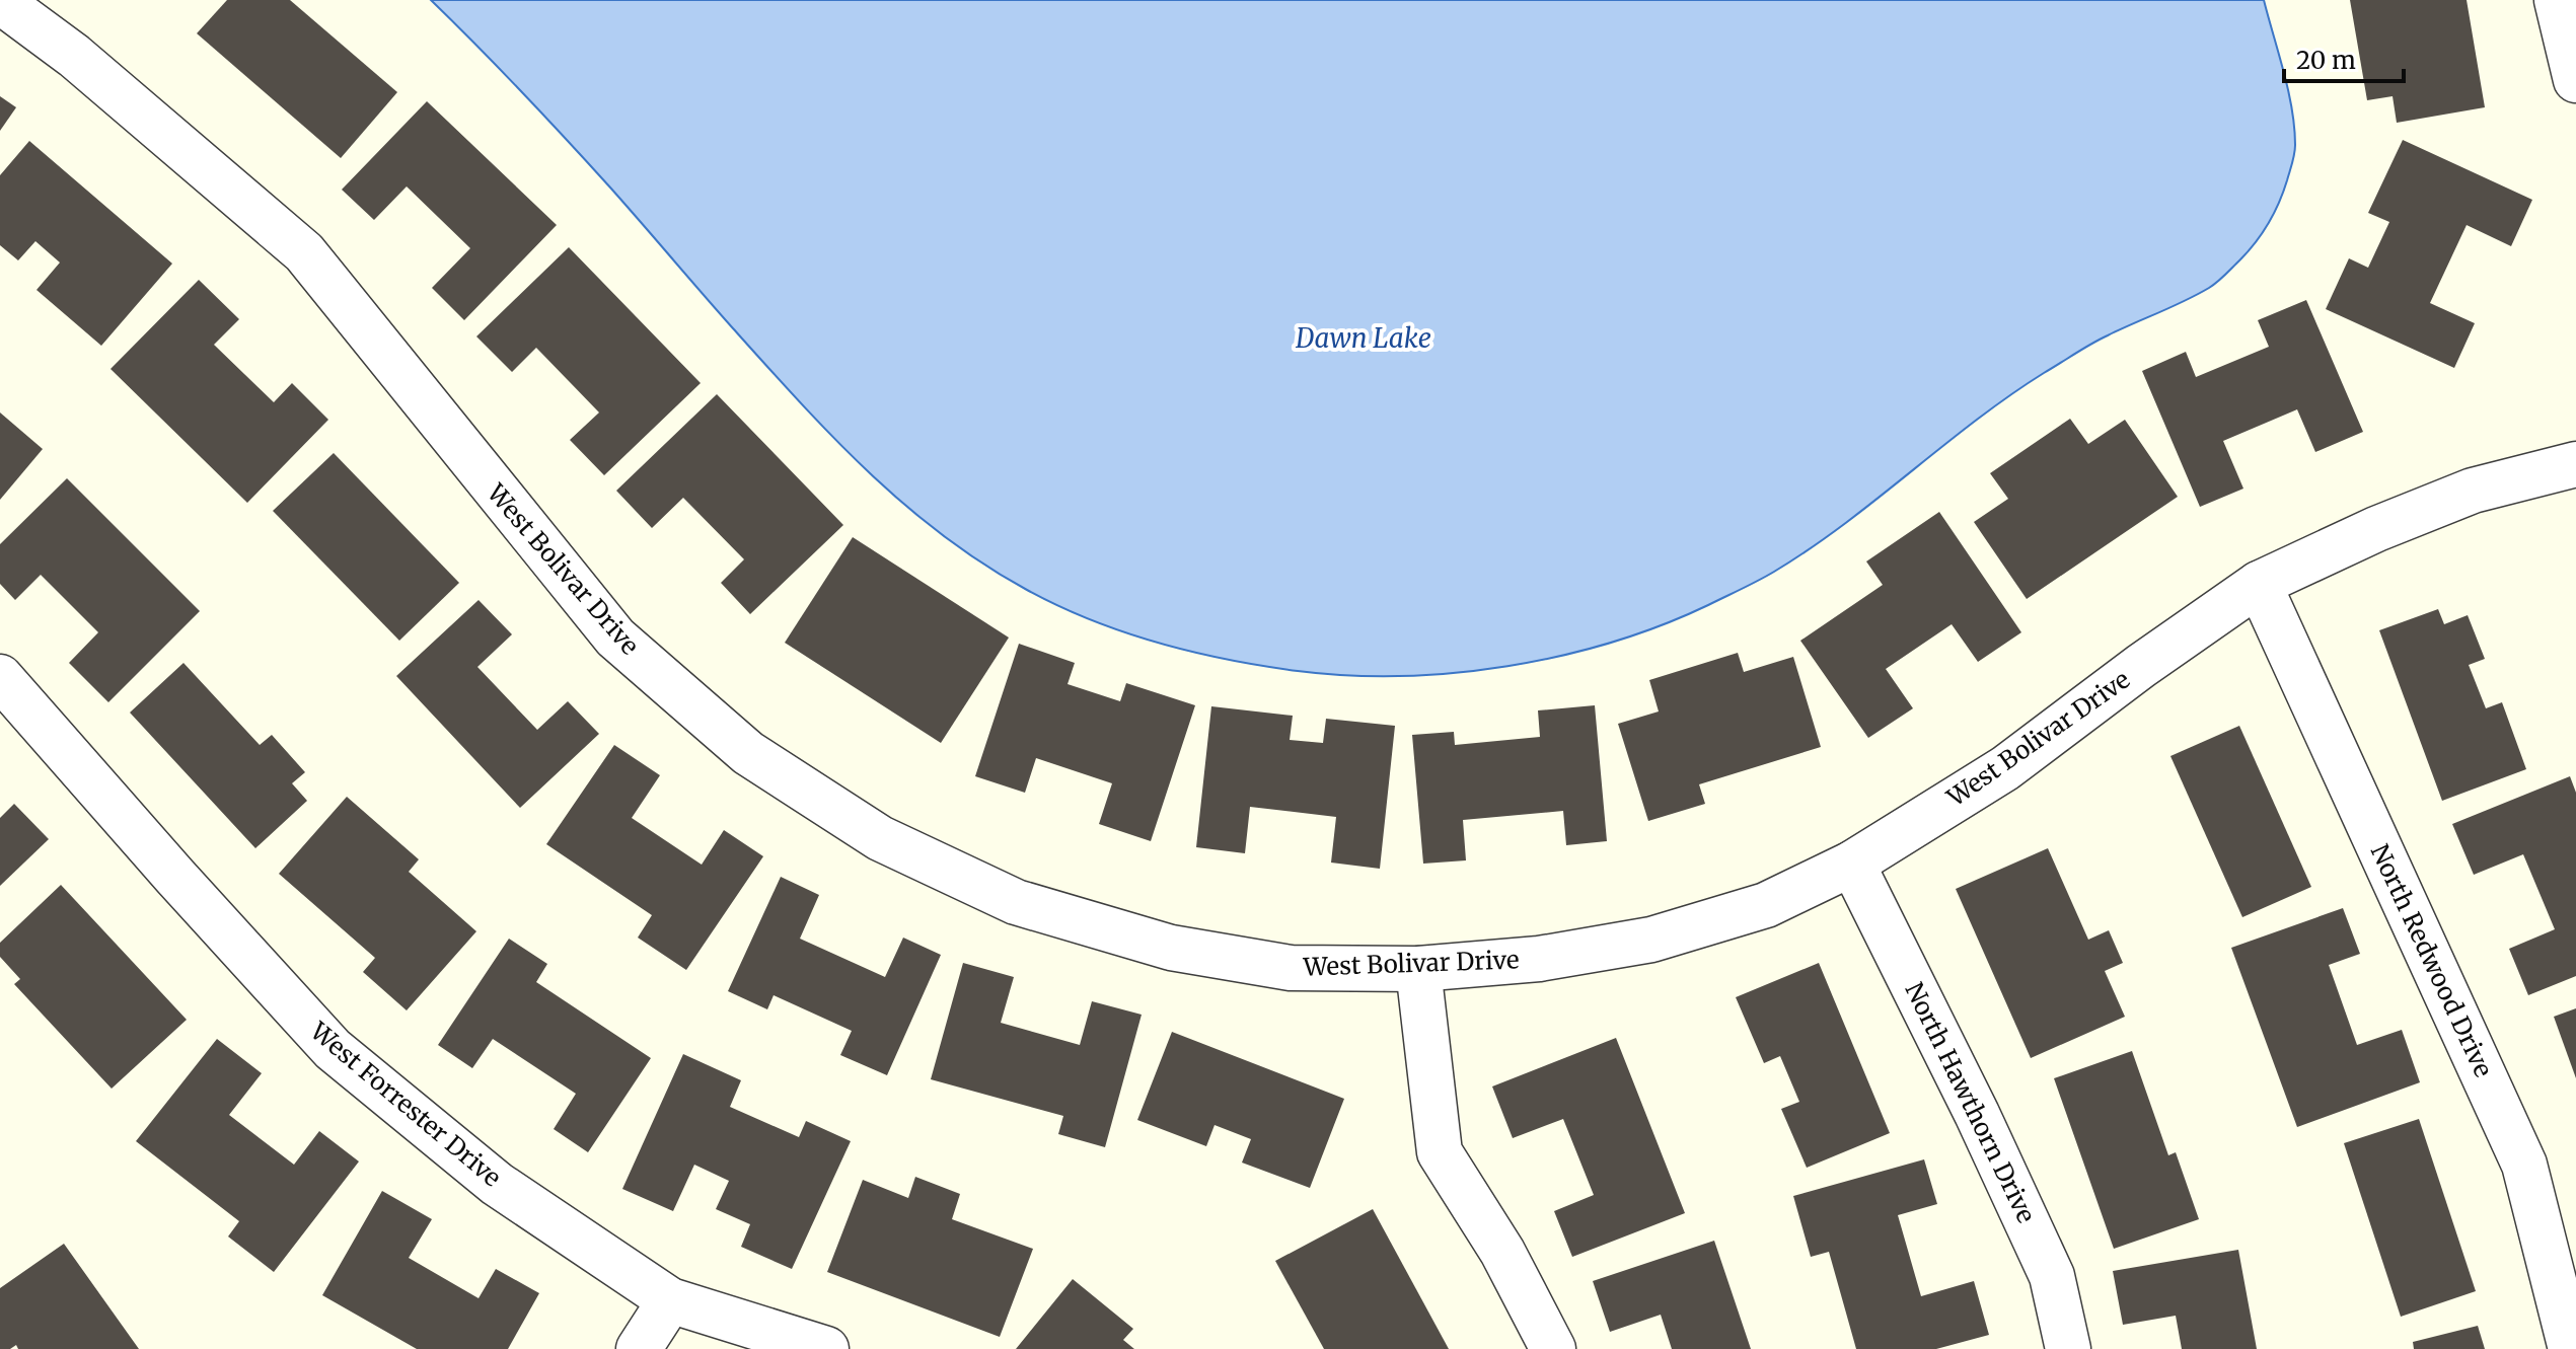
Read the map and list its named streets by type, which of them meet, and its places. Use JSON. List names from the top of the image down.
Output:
{
  "streets": {
    "street": [
      "West Bolivar Drive",
      "North Redwood Drive",
      "North Hawthorn Drive",
      "West Forrester Drive"
    ]
  },
  "crossings": [
    ["West Bolivar Drive", "North Redwood Drive"],
    ["West Bolivar Drive", "North Hawthorn Drive"]
  ],
  "water": ["Dawn Lake"],
  "scale_bar": "20 m"
}
